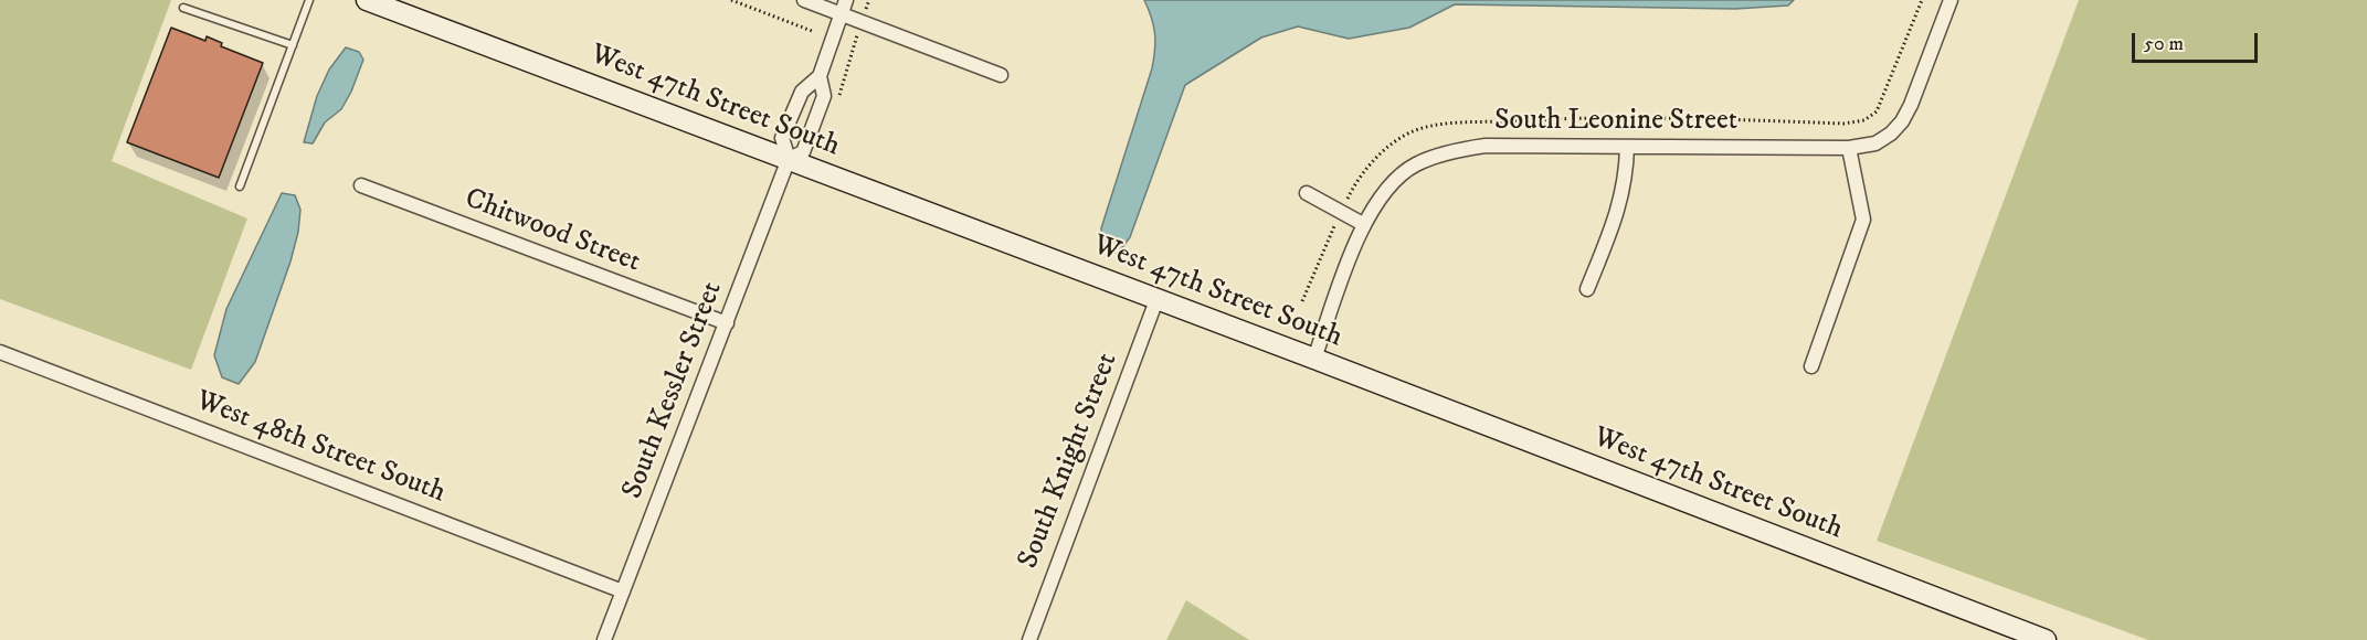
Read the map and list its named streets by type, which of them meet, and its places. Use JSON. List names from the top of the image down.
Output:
{
  "streets": {
    "street": [
      "West 47th Street South",
      "South Leonine Street",
      "Chitwood Street",
      "South Kessler Street",
      "West 48th Street South",
      "South Knight Street"
    ]
  },
  "crossings": [
    ["West 47th Street South", "South Leonine Street"],
    ["West 47th Street South", "South Kessler Street"],
    ["West 47th Street South", "South Knight Street"],
    ["Chitwood Street", "South Kessler Street"],
    ["South Kessler Street", "West 48th Street South"]
  ],
  "scale_bar": "50 m"
}
